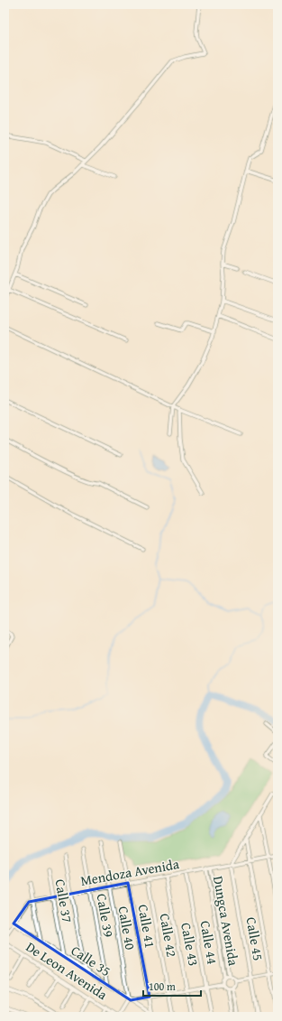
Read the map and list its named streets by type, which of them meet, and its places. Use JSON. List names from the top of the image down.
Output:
{
  "streets": {
    "street": [
      "Mendoza Avenida",
      "Calle 37",
      "Calle 39",
      "Dungca Avenida",
      "Calle 41",
      "Calle 40",
      "Calle 42",
      "Calle 45",
      "Calle 44",
      "Calle 43",
      "Calle 35",
      "De Leon Avenida"
    ]
  },
  "crossings": [
    ["Mendoza Avenida", "Calle 37"],
    ["Mendoza Avenida", "Calle 39"],
    ["Mendoza Avenida", "Dungca Avenida"],
    ["Mendoza Avenida", "Calle 41"],
    ["Mendoza Avenida", "Calle 40"],
    ["Mendoza Avenida", "Calle 42"],
    ["Mendoza Avenida", "Calle 45"],
    ["Mendoza Avenida", "Calle 44"],
    ["Mendoza Avenida", "Calle 43"],
    ["Calle 37", "Calle 35"],
    ["Calle 39", "Calle 35"],
    ["Calle 41", "Calle 35"],
    ["Calle 40", "Calle 35"]
  ],
  "scale_bar": "100 m"
}
